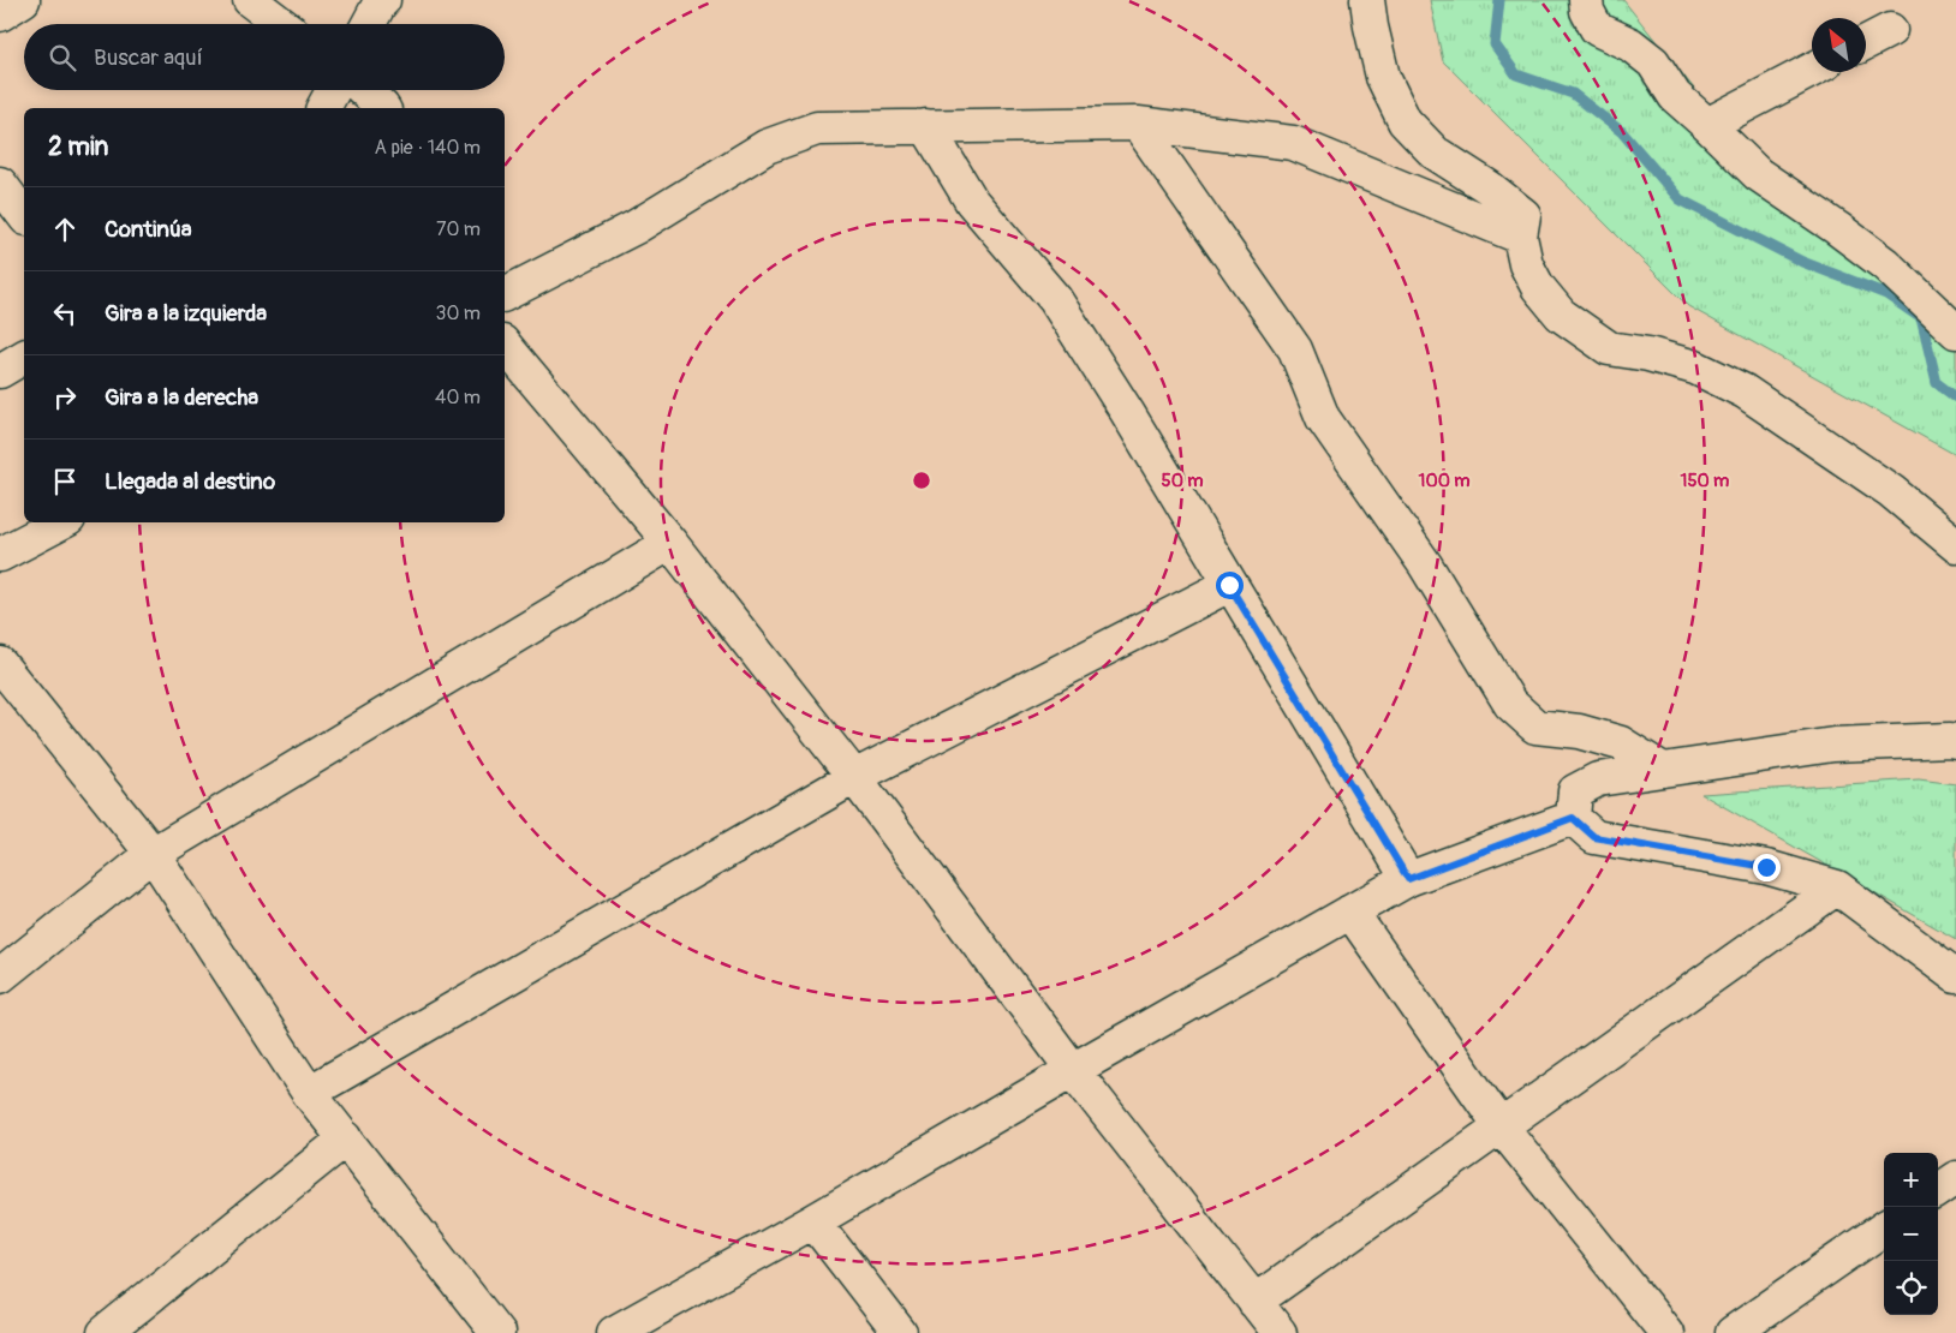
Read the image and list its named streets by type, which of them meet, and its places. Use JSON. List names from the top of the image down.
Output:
{
  "north": "top left",
  "page": {
    "search": "Buscar aquí",
    "heading": ["2 min", "A pie · 140 m"],
    "list": [
      ["Continúa", "70 m"],
      ["Gira a la izquierda", "30 m"],
      ["Gira a la derecha", "40 m"],
      "Llegada al destino"
    ],
    "map_buttons": ["+", "−"]
  },
  "rings": ["50 m", "100 m", "150 m"]
}
